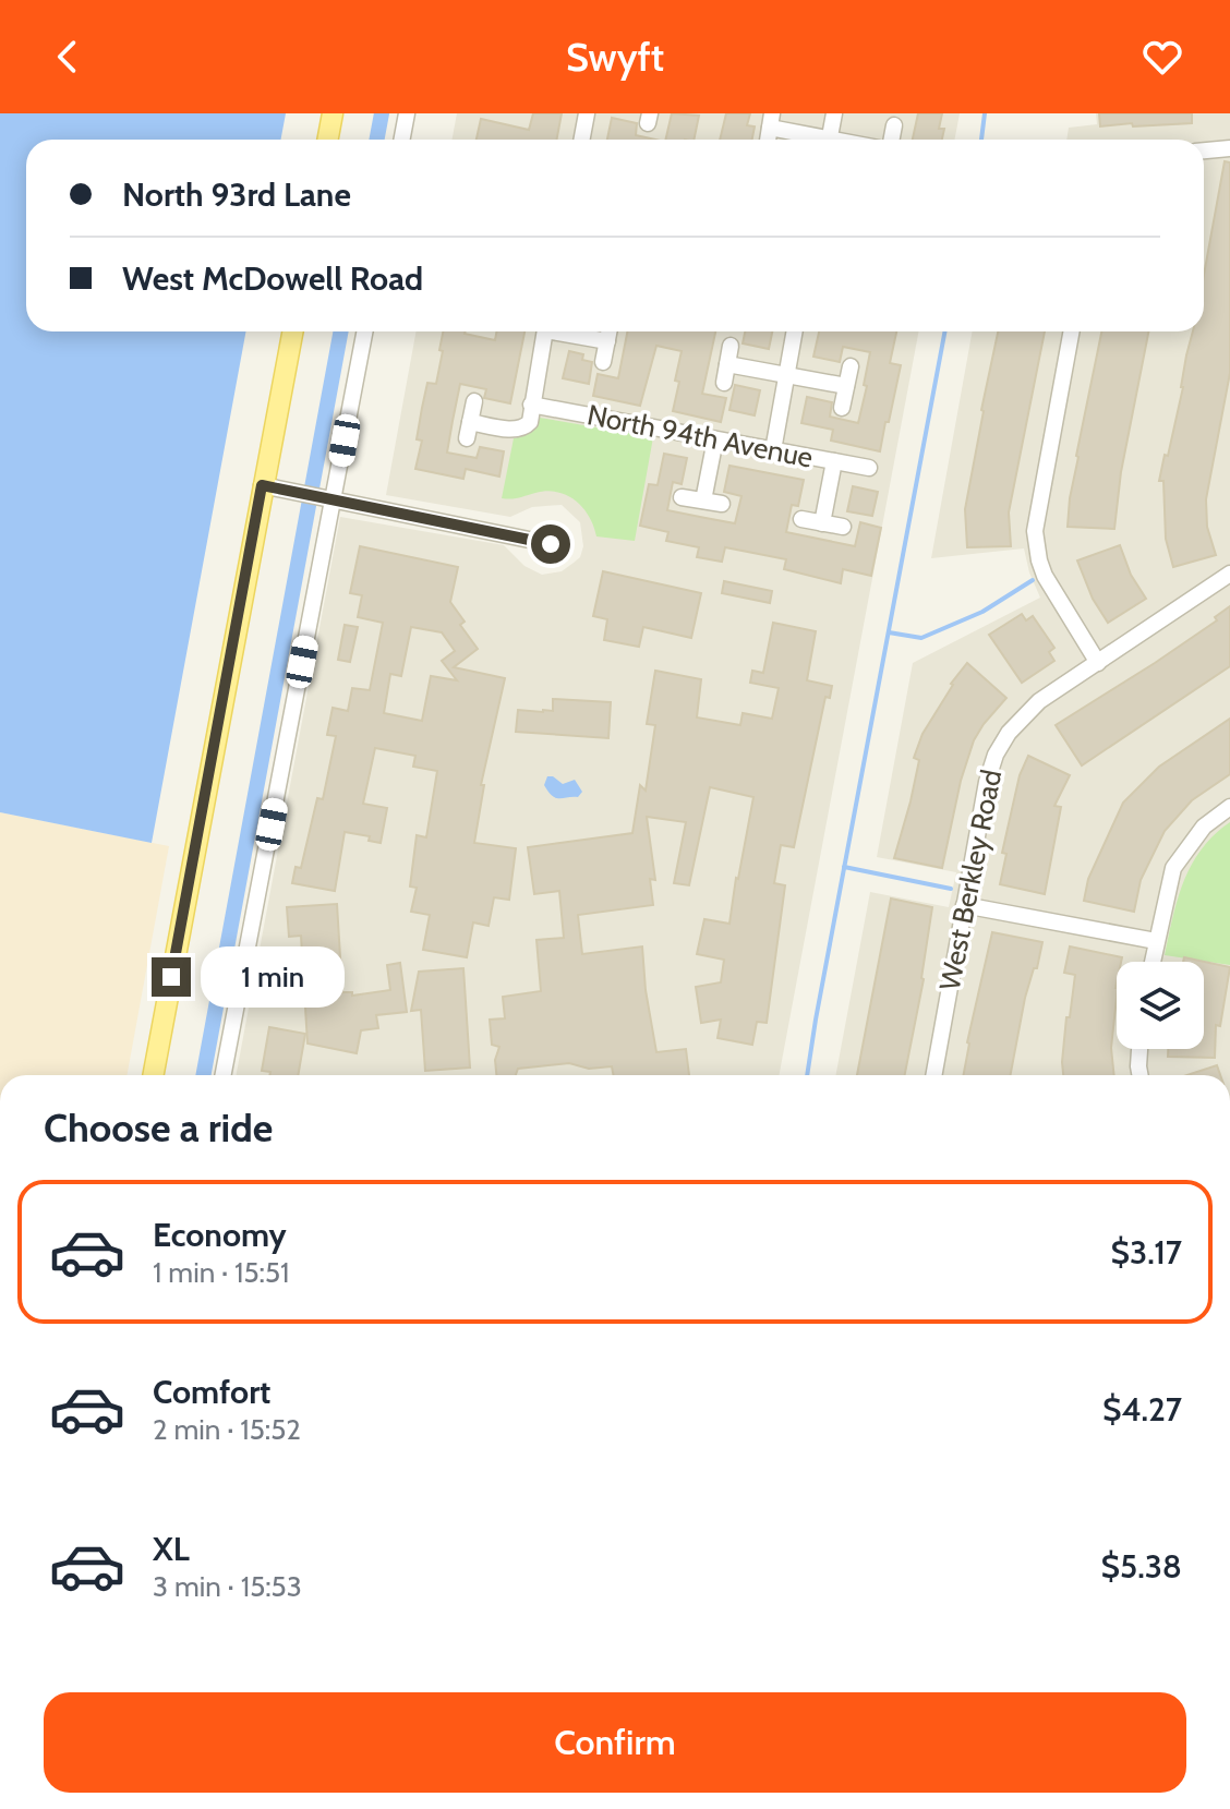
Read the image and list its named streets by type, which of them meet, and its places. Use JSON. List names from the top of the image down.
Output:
{
  "streets": {
    "street": ["North 94th Avenue", "West Berkley Road"]
  },
  "page": {
    "header": "Swyft",
    "banner": ["North 93rd Lane", "West McDowell Road"],
    "bubble": "1 min",
    "heading": "Choose a ride",
    "list": [
      {
        "name": "Economy",
        "note": "1 min · 15:51",
        "value": "$3.17"
      },
      {
        "name": "Comfort",
        "note": "2 min · 15:52",
        "value": "$4.27"
      },
      {
        "name": "XL",
        "note": "3 min · 15:53",
        "value": "$5.38"
      }
    ],
    "buttons": "Confirm"
  }
}
